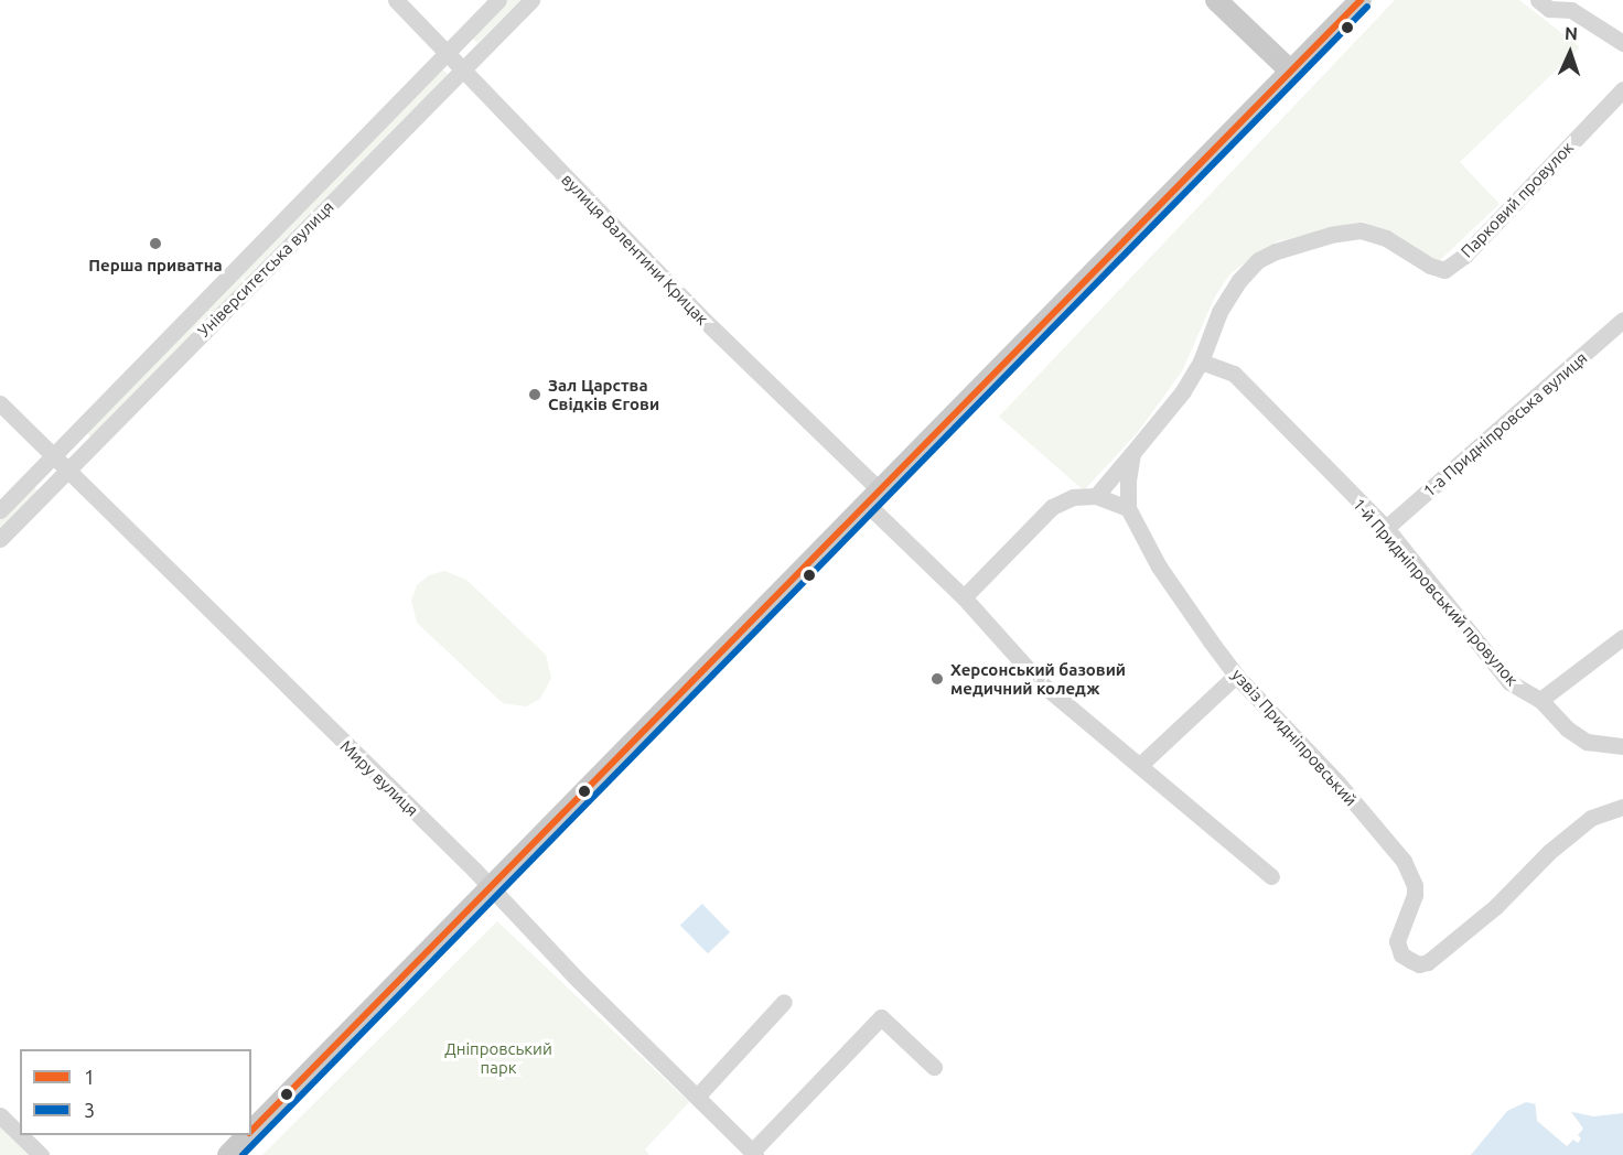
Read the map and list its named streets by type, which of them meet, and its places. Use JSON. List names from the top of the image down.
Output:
{
  "streets": {
    "street": [
      "Парковий провулок",
      "вулиця Валентини Крицак",
      "Університетська вулиця",
      "1-а Придніпровська вулиця",
      "1-й Придніпровський провулок",
      "узвіз Придніпровський",
      "Миру вулиця"
    ]
  },
  "crossings": [
    ["Парковий провулок", "1-й Придніпровський провулок"],
    ["вулиця Валентини Крицак", "Університетська вулиця"],
    ["Університетська вулиця", "Миру вулиця"],
    ["1-а Придніпровська вулиця", "1-й Придніпровський провулок"]
  ],
  "parks": ["Дніпровський парк"],
  "places": ["Перша приватна", "Зал Царства Свідків Єгови", "Херсонський базовий медичний коледж"],
  "lines": ["transit line 1", "transit line 3"],
  "legend": ["1", "3"],
  "north": "top"
}
